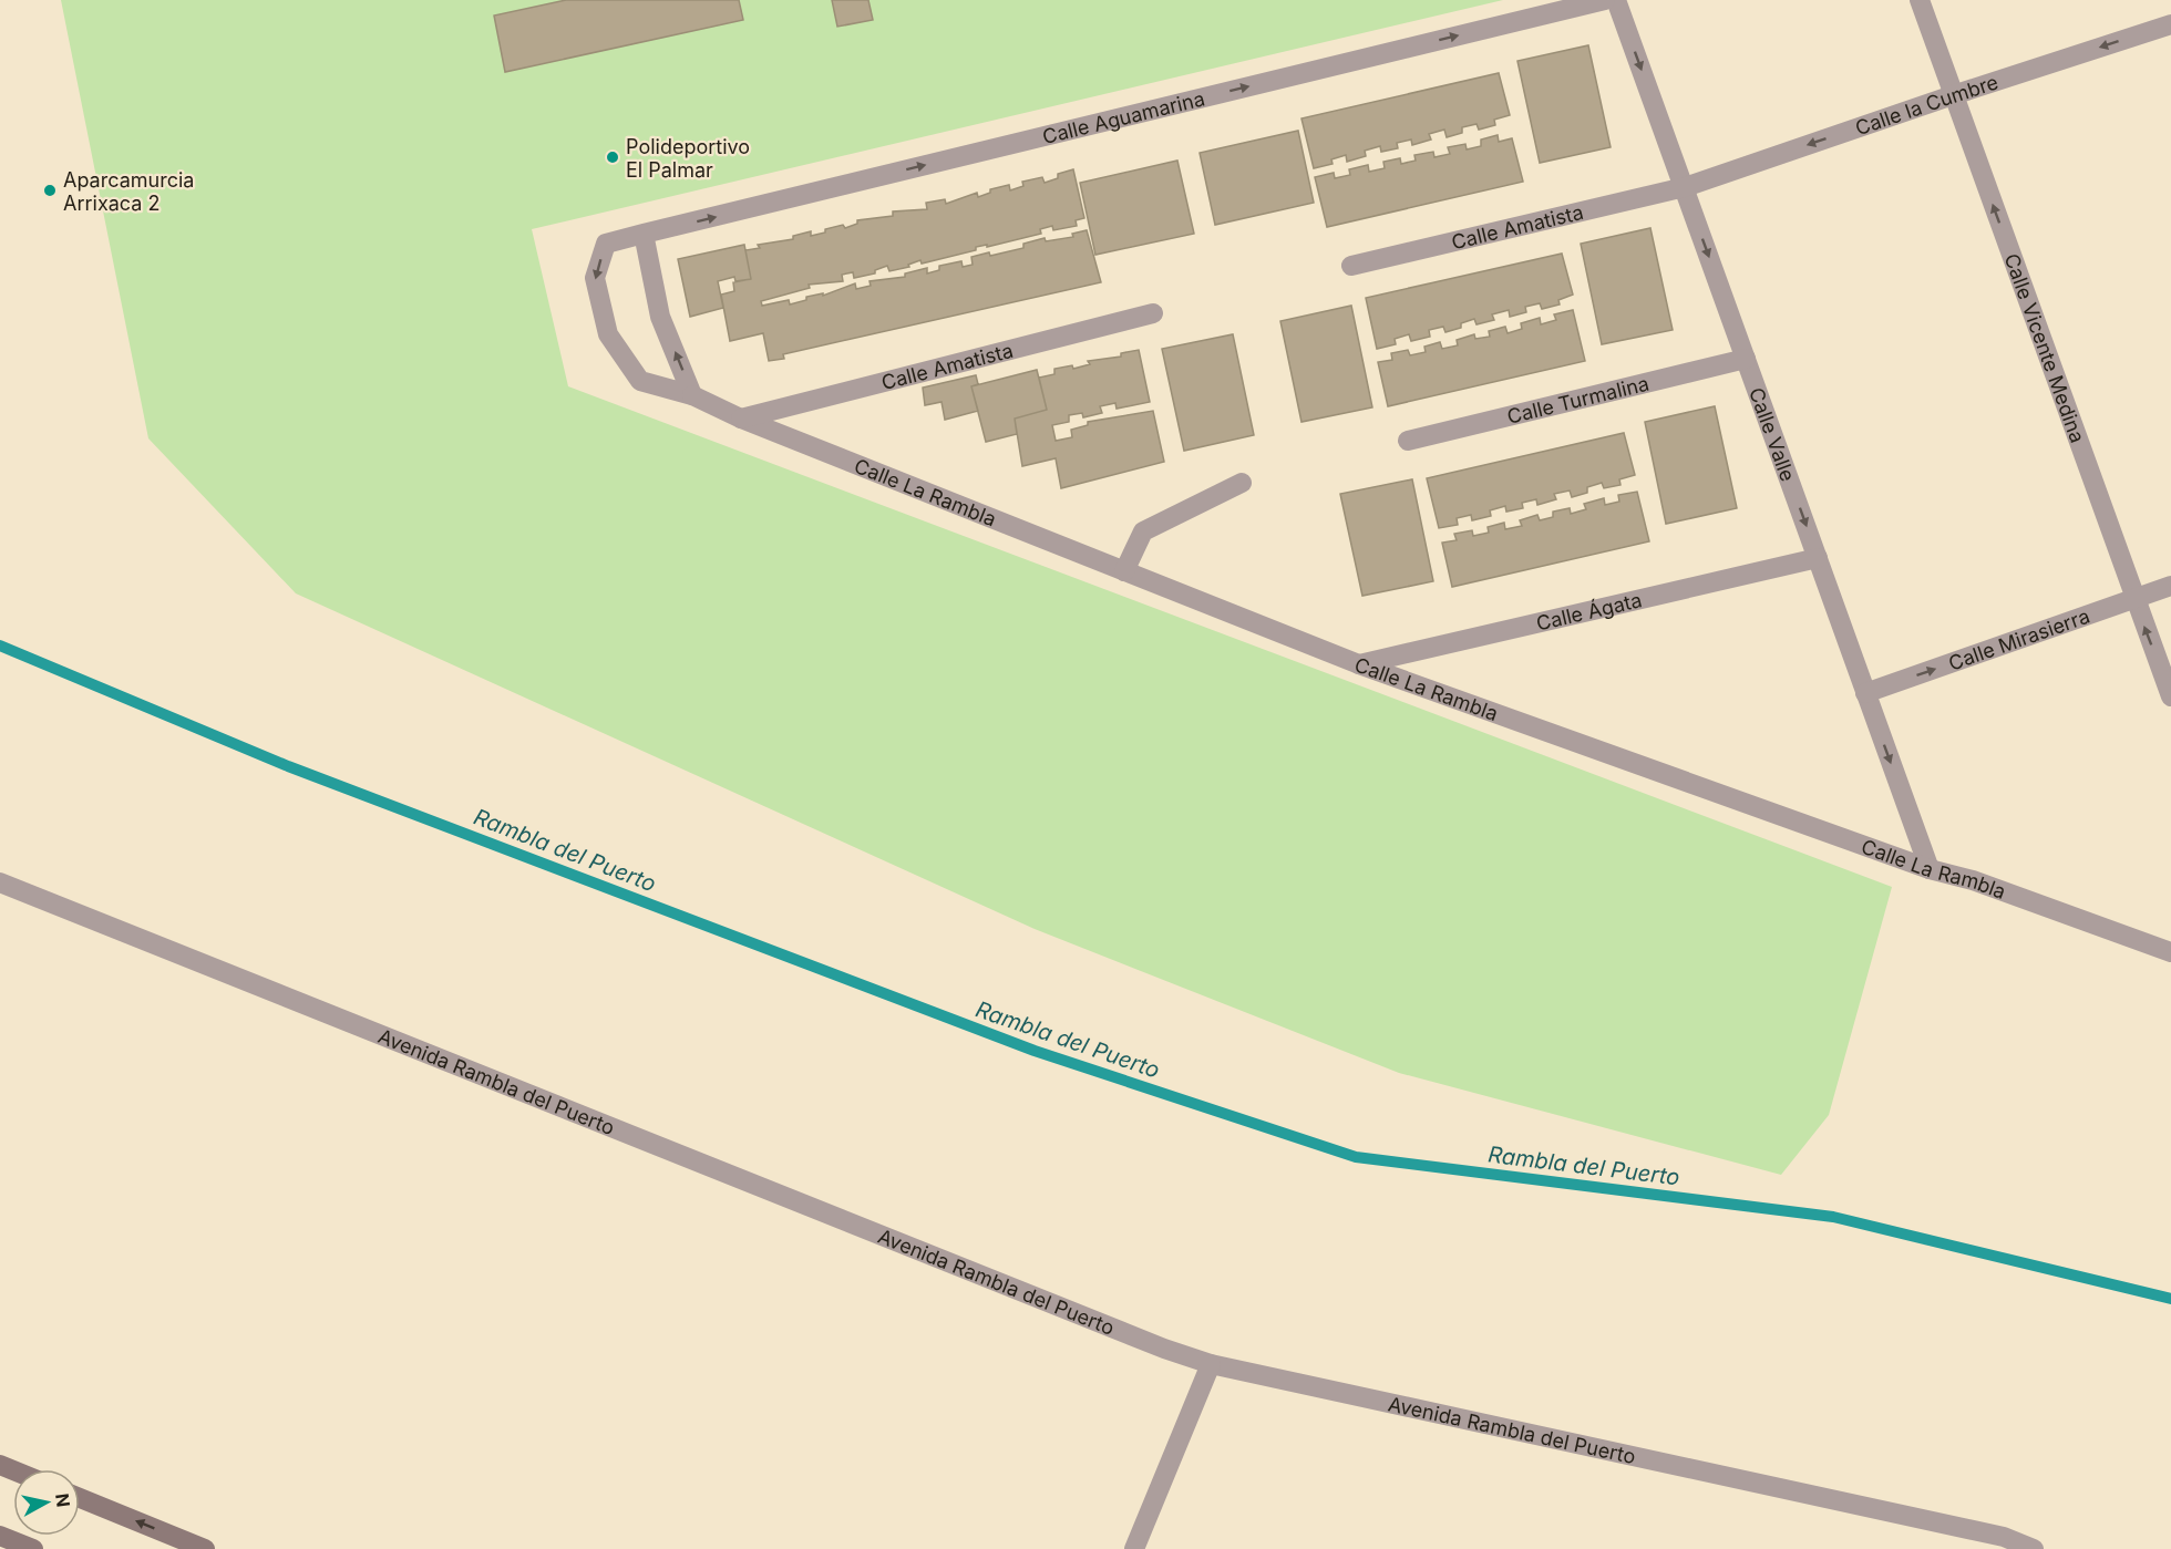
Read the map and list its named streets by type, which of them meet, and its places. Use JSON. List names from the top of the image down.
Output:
{
  "streets": {
    "street": [
      "Calle la Cumbre",
      "Calle Aguamarina",
      "Calle Amatista",
      "Calle Vicente Medina",
      "Calle Turmalina",
      "Calle Valle",
      "Calle La Rambla",
      "Calle Ágata",
      "Calle Mirasierra",
      "Avenida Rambla del Puerto"
    ]
  },
  "crossings": [
    ["Calle la Cumbre", "Calle Amatista"],
    ["Calle la Cumbre", "Calle Vicente Medina"],
    ["Calle la Cumbre", "Calle Valle"],
    ["Calle Aguamarina", "Calle La Rambla"],
    ["Calle Amatista", "Calle Valle"],
    ["Calle Amatista", "Calle La Rambla"],
    ["Calle Vicente Medina", "Calle Mirasierra"],
    ["Calle Turmalina", "Calle Valle"],
    ["Calle Valle", "Calle La Rambla"],
    ["Calle Valle", "Calle Ágata"],
    ["Calle Valle", "Calle Mirasierra"],
    ["Calle La Rambla", "Calle Ágata"]
  ],
  "one_way": [
    "Calle la Cumbre",
    "Calle Aguamarina",
    "Calle Vicente Medina",
    "Calle Valle",
    "Calle Mirasierra"
  ],
  "water": ["Rambla del Puerto"],
  "places": ["Polideportivo El Palmar", "Aparcamurcia Arrixaca 2"],
  "north": "right"
}
